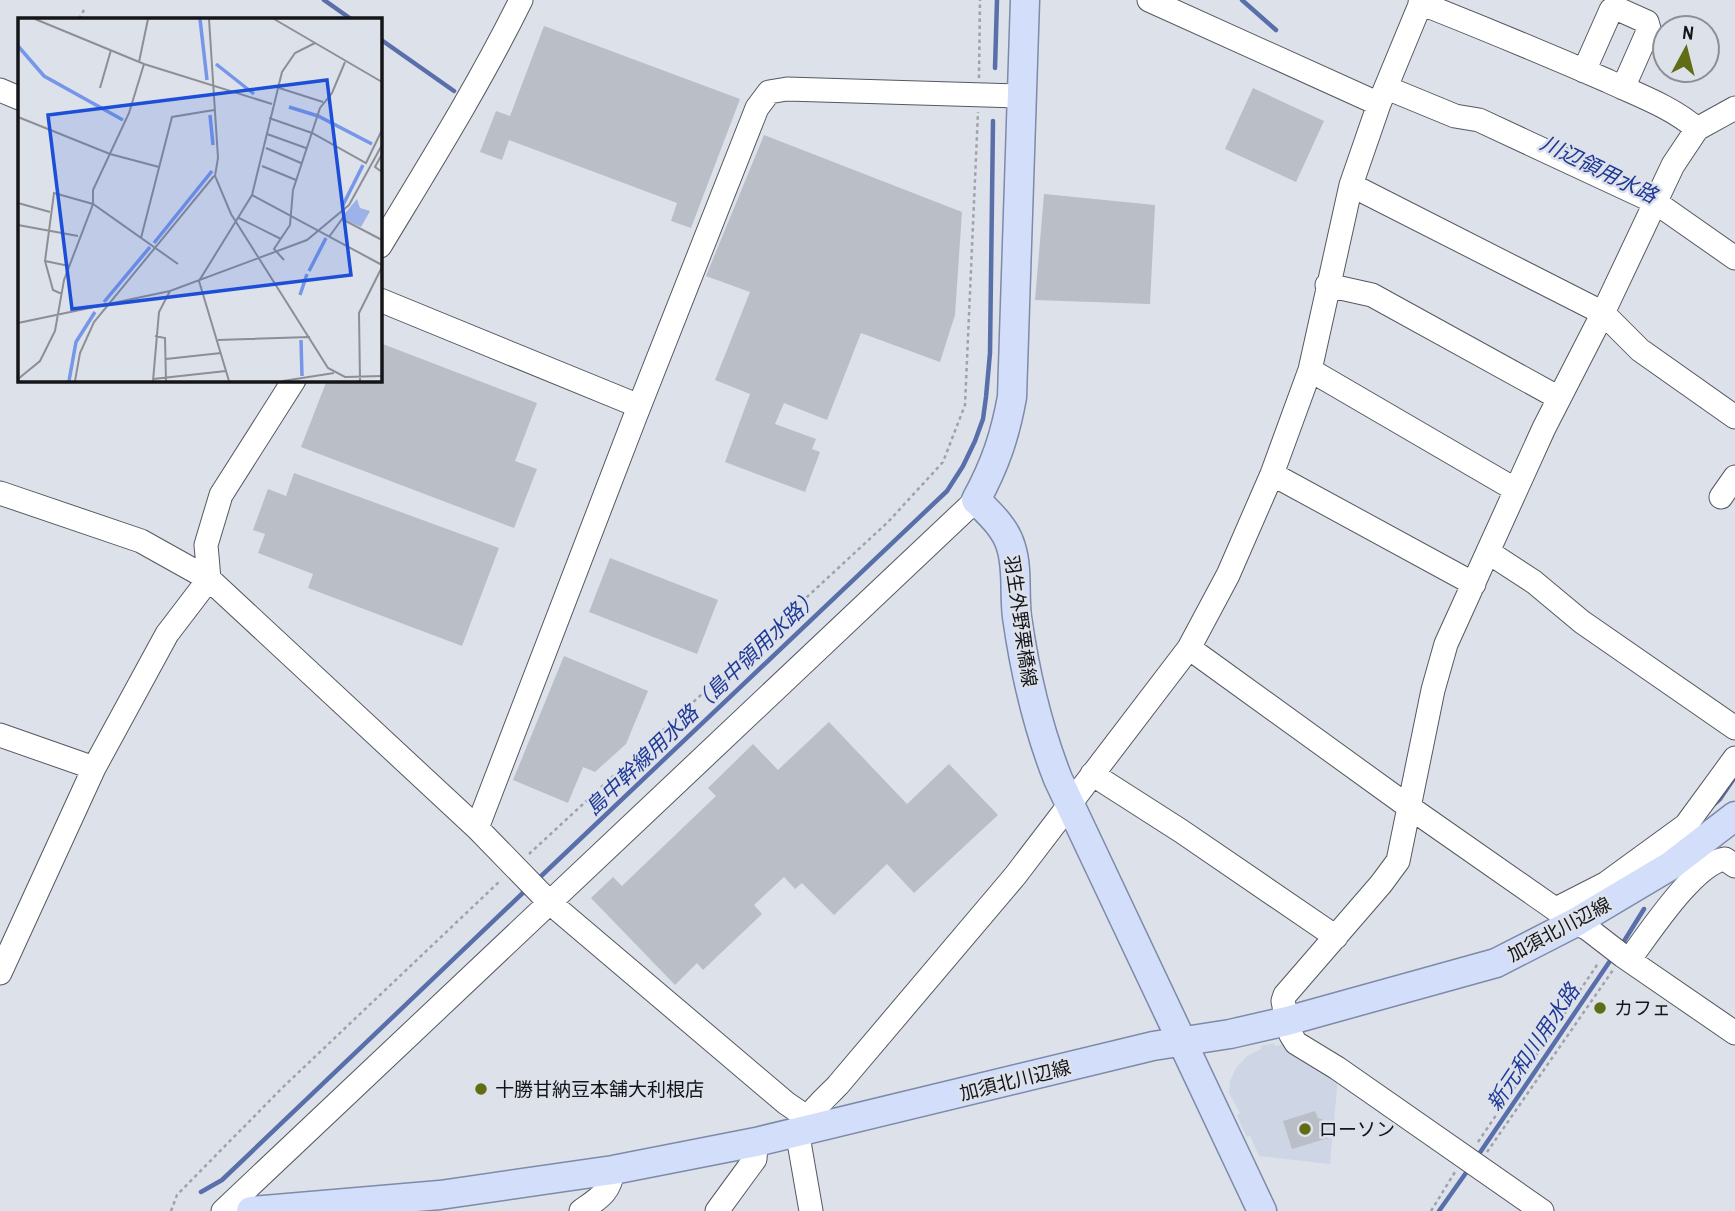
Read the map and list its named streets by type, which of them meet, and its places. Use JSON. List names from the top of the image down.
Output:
{
  "streets": {
    "main road": ["羽生外野栗橋線", "加須北川辺線"]
  },
  "crossings": [
    ["羽生外野栗橋線", "加須北川辺線"]
  ],
  "water": ["川辺領用水路", "島中幹線用水路（島中領用水路）", "新元和川用水路"],
  "places": ["カフェ", "十勝甘納豆本舗大利根店", "ローソン"],
  "north": "top"
}
